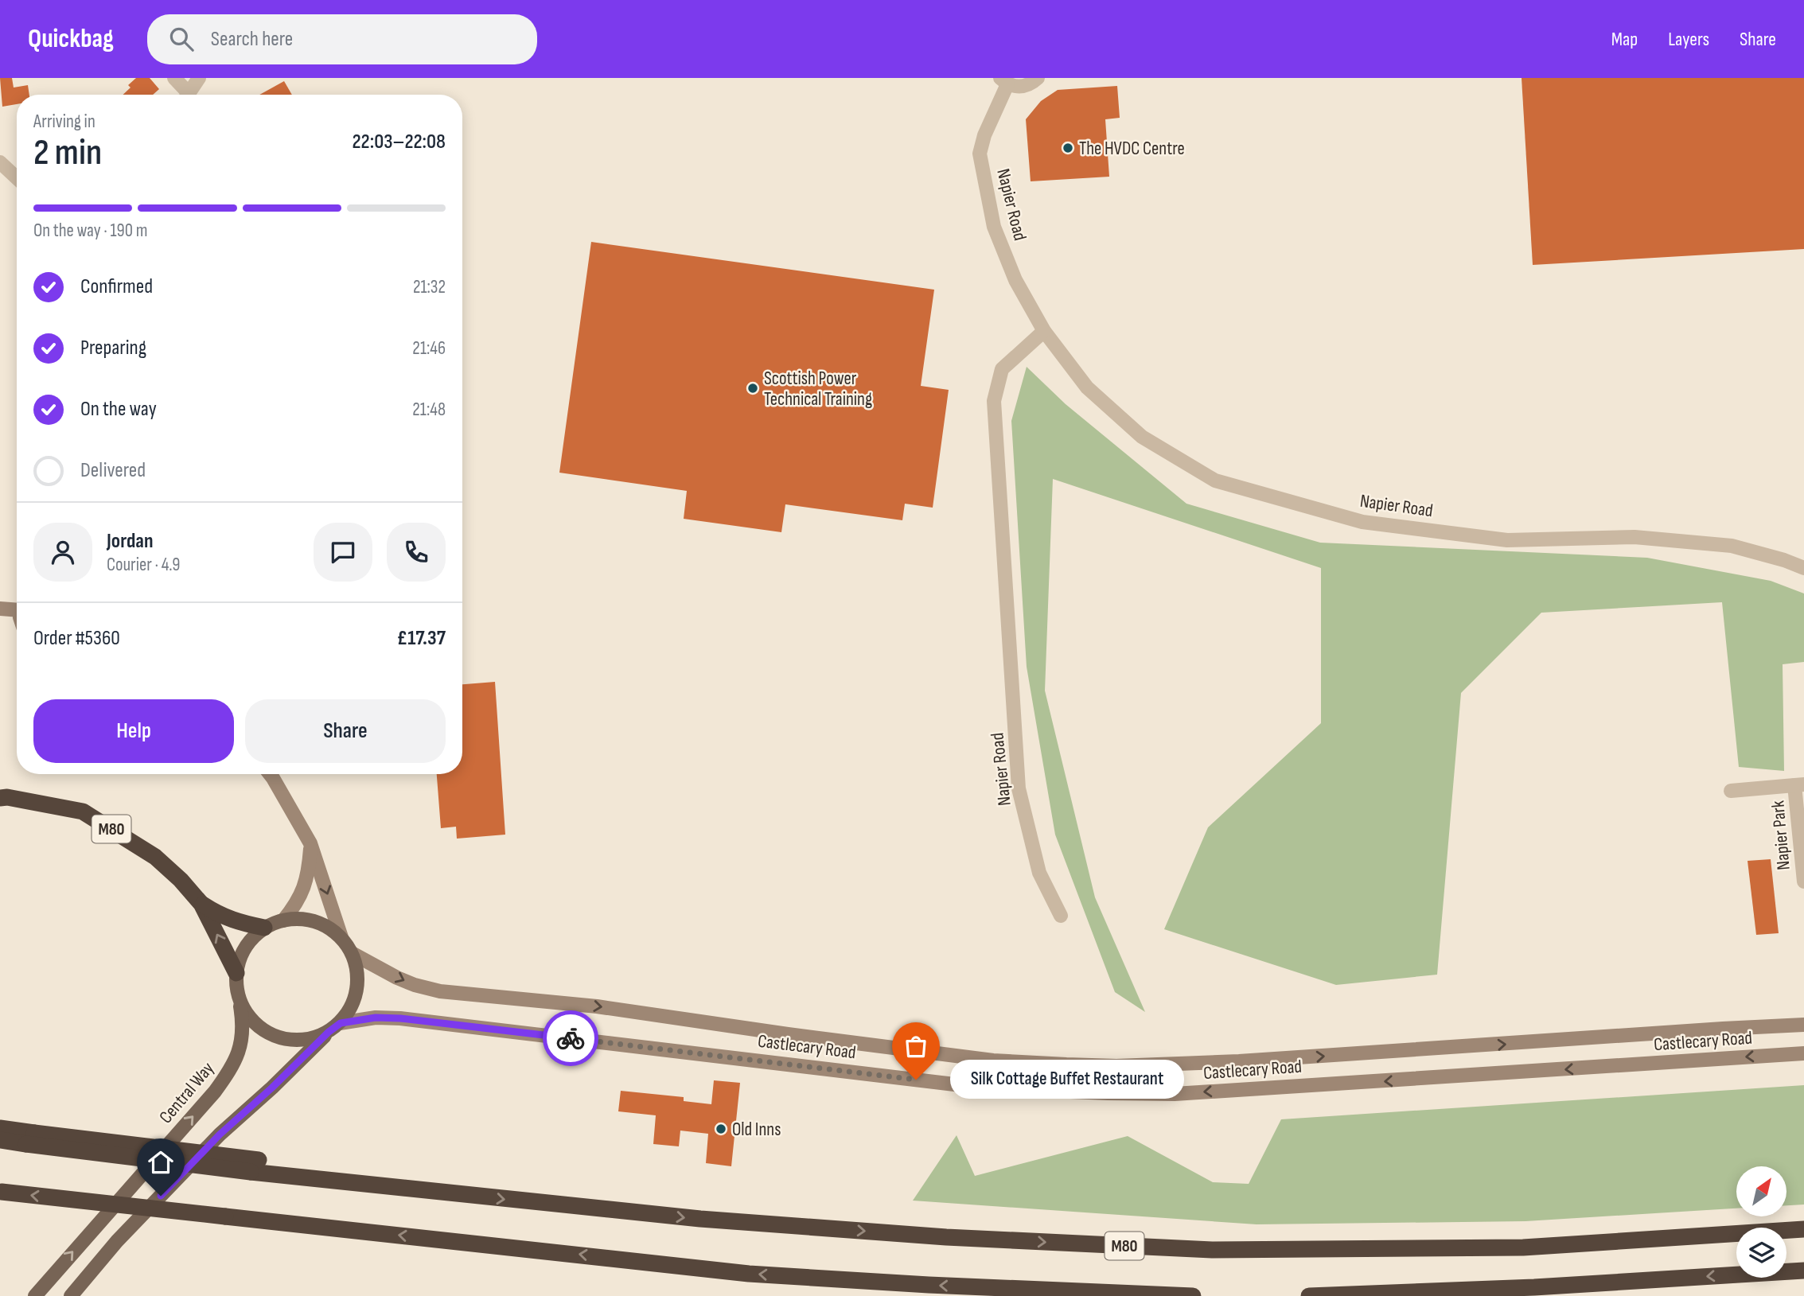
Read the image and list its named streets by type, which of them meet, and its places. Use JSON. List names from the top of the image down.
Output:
{
  "streets": {
    "highway": ["M80"],
    "main road": ["Castlecary Road", "Central Way"],
    "street": ["Napier Road", "Napier Park"]
  },
  "crossings": [
    ["M80", "Castlecary Road"],
    ["M80", "Central Way"],
    ["Castlecary Road", "Central Way"]
  ],
  "places": [
    "The HVDC Centre",
    "Scottish Power Technical Training",
    "Silk Cottage Buffet Restaurant",
    "Old Inns"
  ],
  "north": "top right",
  "page": {
    "header": "Quickbag",
    "search": "Search here",
    "nav": ["Map", "Layers", "Share"],
    "heading": ["2 min", "Arriving in", "22:03–22:08"],
    "panel": [
      "Jordan",
      "Courier · 4.9",
      "Order #5360",
      "£17.37"
    ],
    "bar": "On the way · 190 m",
    "list": [
      ["Confirmed", "21:32"],
      ["Preparing", "21:46"],
      ["On the way", "21:48"],
      "Delivered"
    ],
    "buttons": ["Help", "Share"],
    "bubble": "Silk Cottage Buffet Restaurant"
  }
}
